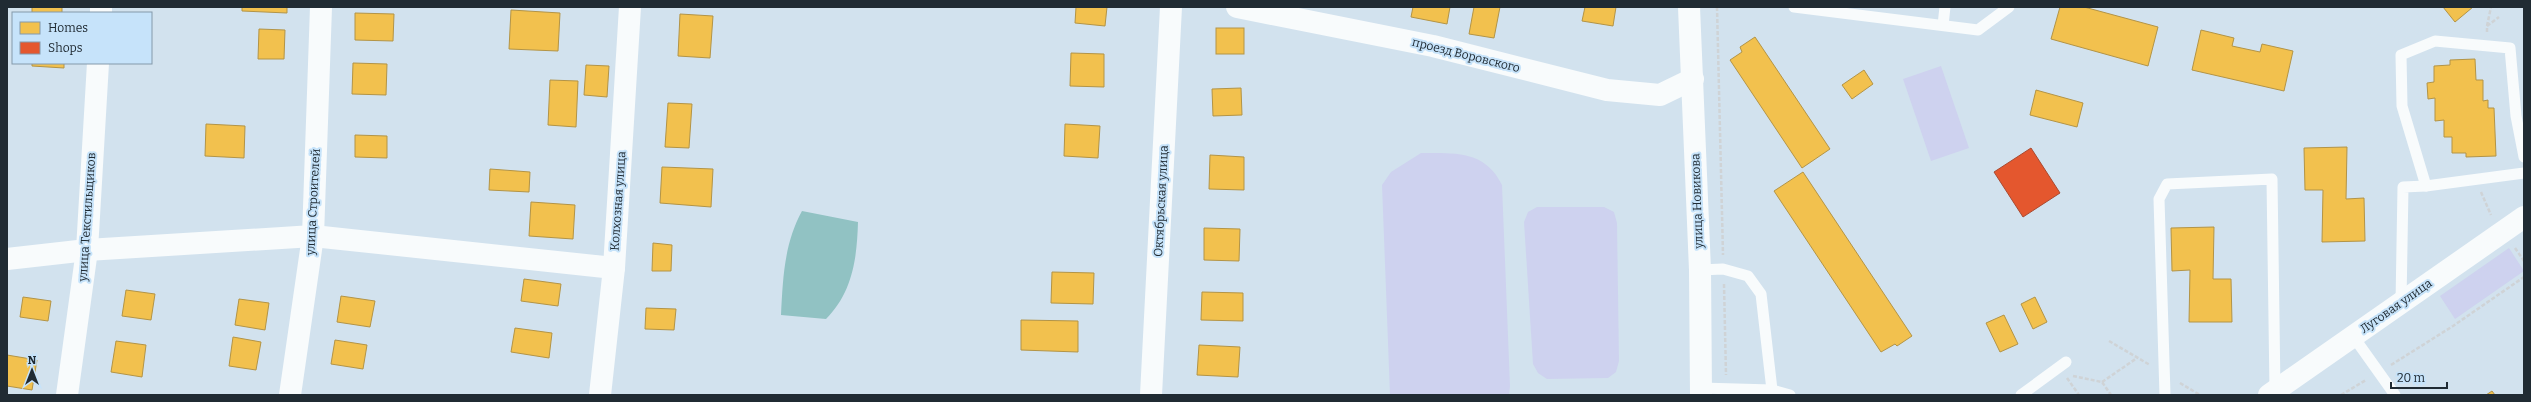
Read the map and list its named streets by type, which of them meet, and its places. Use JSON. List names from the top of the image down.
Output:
{
  "streets": {
    "street": [
      "проезд Воровского",
      "Колхозная улица",
      "Октябрьская улица",
      "улица Новикова",
      "улица Строителей",
      "улица Текстильщиков",
      "Луговая улица"
    ]
  },
  "crossings": [
    ["проезд Воровского", "улица Новикова"]
  ],
  "legend": ["Homes", "Shops"],
  "scale_bar": "20 m",
  "north": "top"
}
